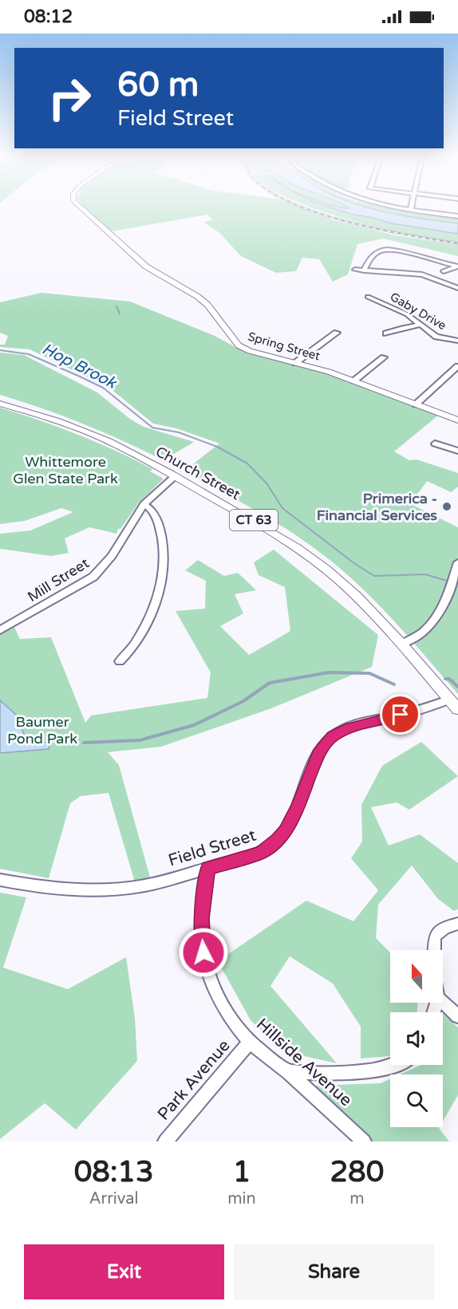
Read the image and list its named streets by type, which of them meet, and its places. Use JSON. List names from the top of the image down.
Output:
{
  "streets": {
    "main road": ["Spring Street", "Church Street", "CT 63"],
    "street": [
      "Gaby Drive",
      "Mill Street",
      "Field Street",
      "Hillside Avenue",
      "Park Avenue"
    ]
  },
  "crossings": [
    ["Church Street", "Mill Street"],
    ["Church Street", "Field Street"],
    ["Field Street", "Hillside Avenue"],
    ["Hillside Avenue", "Park Avenue"]
  ],
  "water": ["Hop Brook"],
  "parks": ["Whittemore Glen State Park", "Baumer Pond Park"],
  "places": ["Primerica - Financial Services"],
  "north": "top",
  "page": {
    "status": "08:12",
    "turn": ["60 m", "Field Street"],
    "eta": [
      "08:13",
      "Arrival",
      "1",
      "min",
      "280",
      "m"
    ],
    "buttons": ["Exit", "Share"]
  }
}
